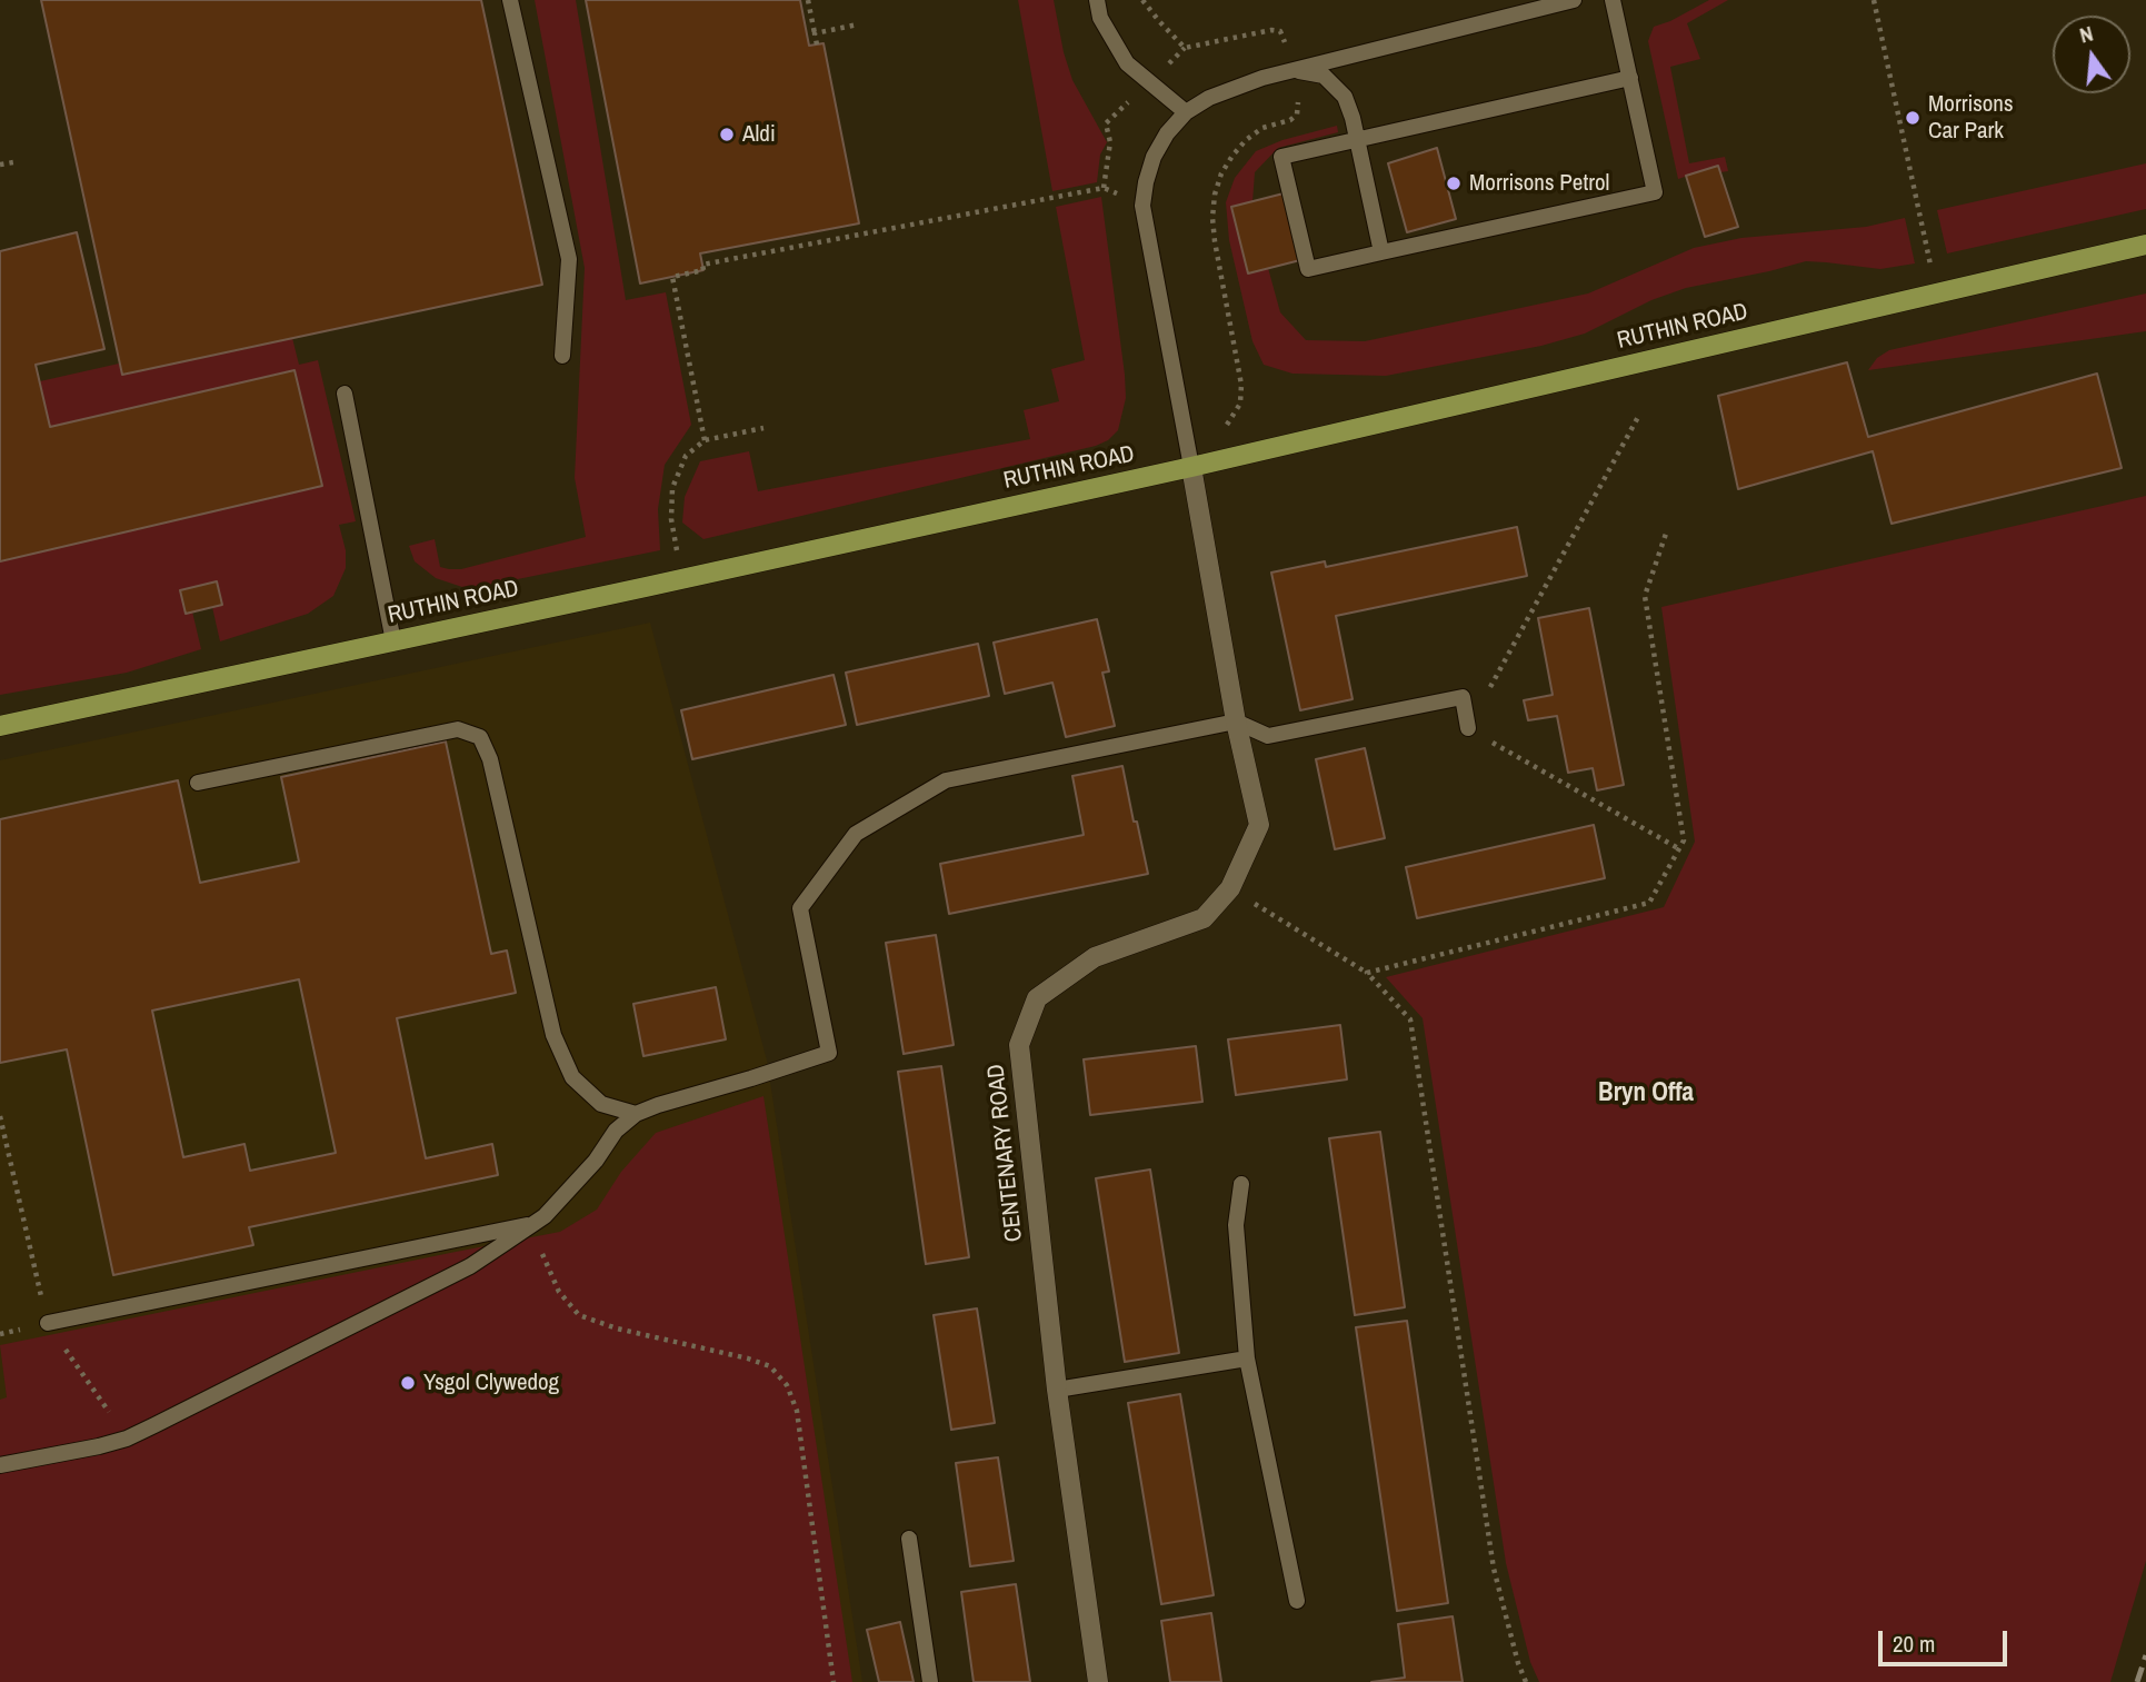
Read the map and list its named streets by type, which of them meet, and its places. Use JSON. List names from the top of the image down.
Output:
{
  "streets": {
    "main road": ["RUTHIN ROAD"],
    "street": ["CENTENARY ROAD"]
  },
  "crossings": [
    ["RUTHIN ROAD", "CENTENARY ROAD"]
  ],
  "districts": ["Bryn Offa"],
  "places": [
    "Morrisons Car Park",
    "Aldi",
    "Morrisons Petrol",
    "Ysgol Clywedog"
  ],
  "scale_bar": "20 m",
  "north": "top"
}
